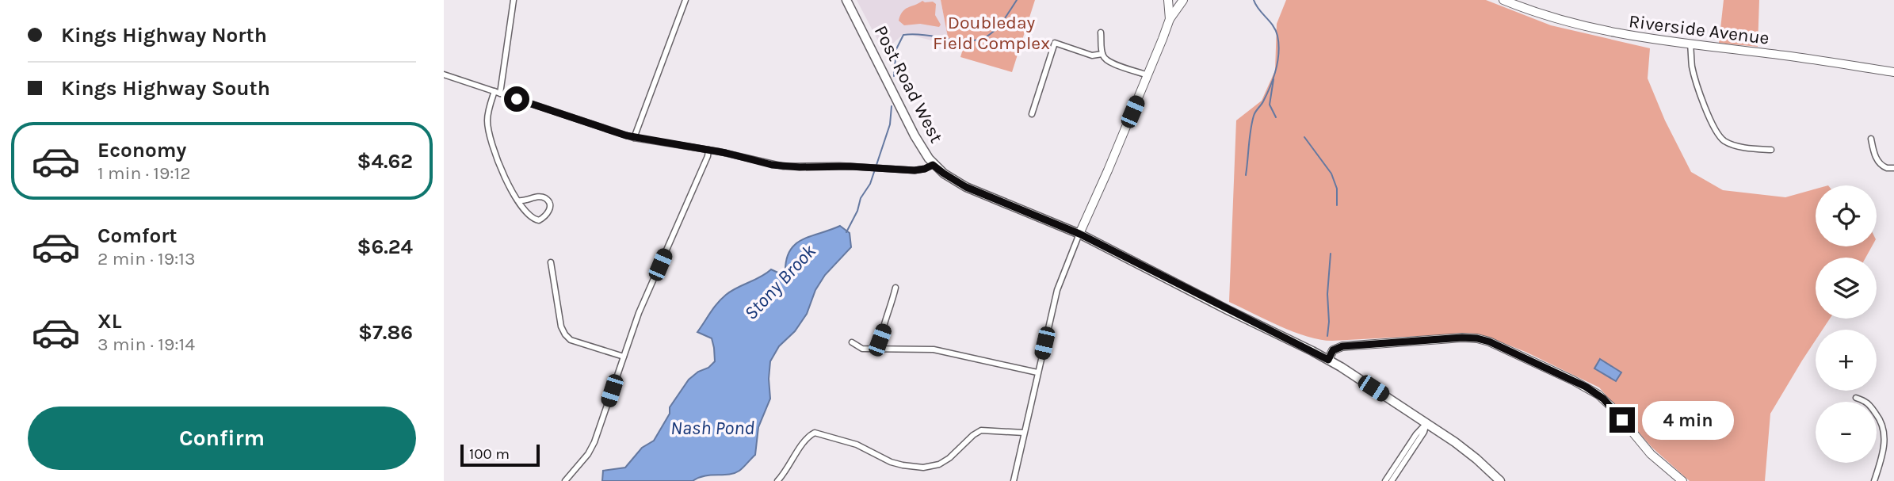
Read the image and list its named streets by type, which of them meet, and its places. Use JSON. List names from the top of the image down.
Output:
{
  "streets": {
    "main road": ["Post Road West"],
    "street": ["Riverside Avenue"]
  },
  "water": ["Stony Brook", "Nash Pond"],
  "parks": ["Doubleday Field Complex"],
  "scale_bar": "100 m",
  "page": {
    "banner": ["Kings Highway North", "Kings Highway South"],
    "list": [
      {
        "name": "Economy",
        "note": "1 min · 19:12",
        "value": "$4.62"
      },
      {
        "name": "Comfort",
        "note": "2 min · 19:13",
        "value": "$6.24"
      },
      {
        "name": "XL",
        "note": "3 min · 19:14",
        "value": "$7.86"
      }
    ],
    "map_buttons": ["+", "−"],
    "buttons": "Confirm",
    "bubble": "4 min",
    "scale": "100 m"
  }
}
